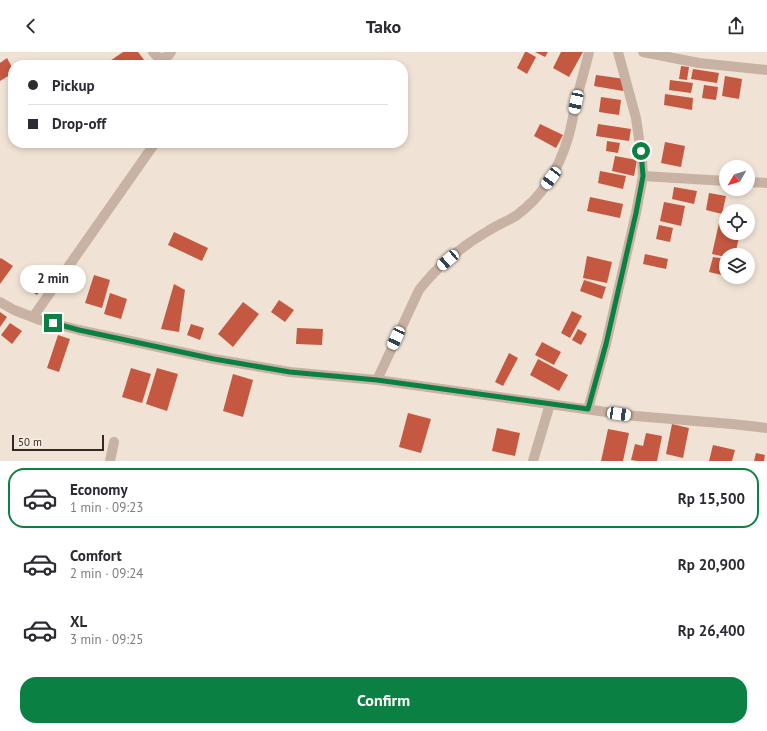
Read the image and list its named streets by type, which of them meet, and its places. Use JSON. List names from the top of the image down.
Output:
{
  "scale_bar": "50 m",
  "north": "bottom left",
  "page": {
    "header": "Tako",
    "banner": ["Pickup", "Drop-off"],
    "bubble": "2 min",
    "scale": "50 m",
    "list": [
      {
        "name": "Economy",
        "note": "1 min · 09:23",
        "value": "Rp 15,500"
      },
      {
        "name": "Comfort",
        "note": "2 min · 09:24",
        "value": "Rp 20,900"
      },
      {
        "name": "XL",
        "note": "3 min · 09:25",
        "value": "Rp 26,400"
      }
    ],
    "buttons": "Confirm"
  }
}
